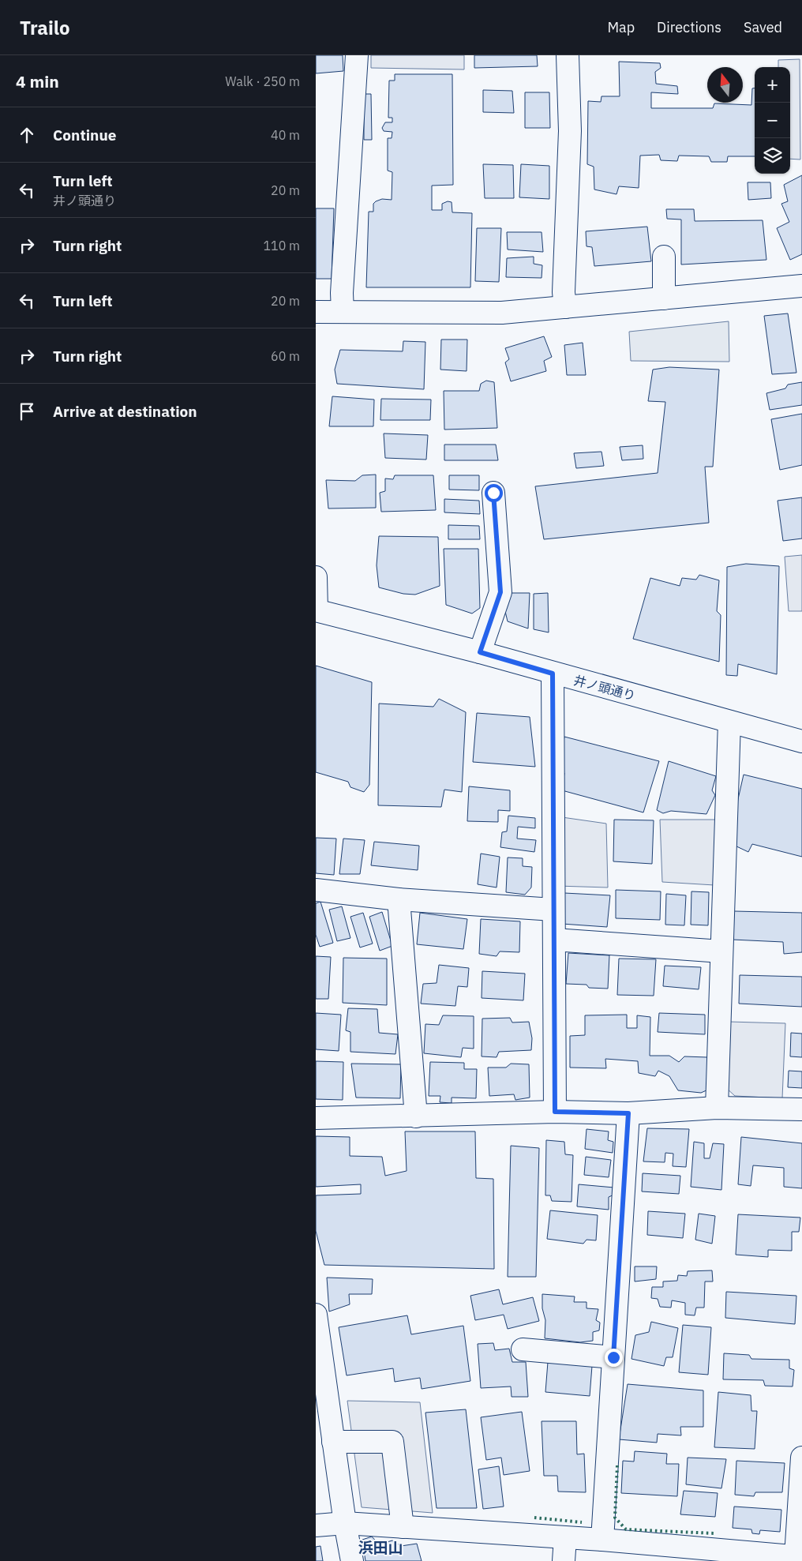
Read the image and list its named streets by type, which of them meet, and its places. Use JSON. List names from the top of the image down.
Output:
{
  "streets": {
    "street": ["井ノ頭通り"]
  },
  "districts": ["浜田山"],
  "north": "top",
  "page": {
    "header": "Trailo",
    "nav": ["Map", "Directions", "Saved"],
    "heading": ["4 min", "Walk · 250 m"],
    "map_buttons": ["+", "−"],
    "list": [
      ["Continue", "40 m"],
      ["Turn left", "井ノ頭通り", "20 m"],
      ["Turn right", "110 m"],
      ["Turn left", "20 m"],
      ["Turn right", "60 m"],
      "Arrive at destination"
    ]
  }
}
